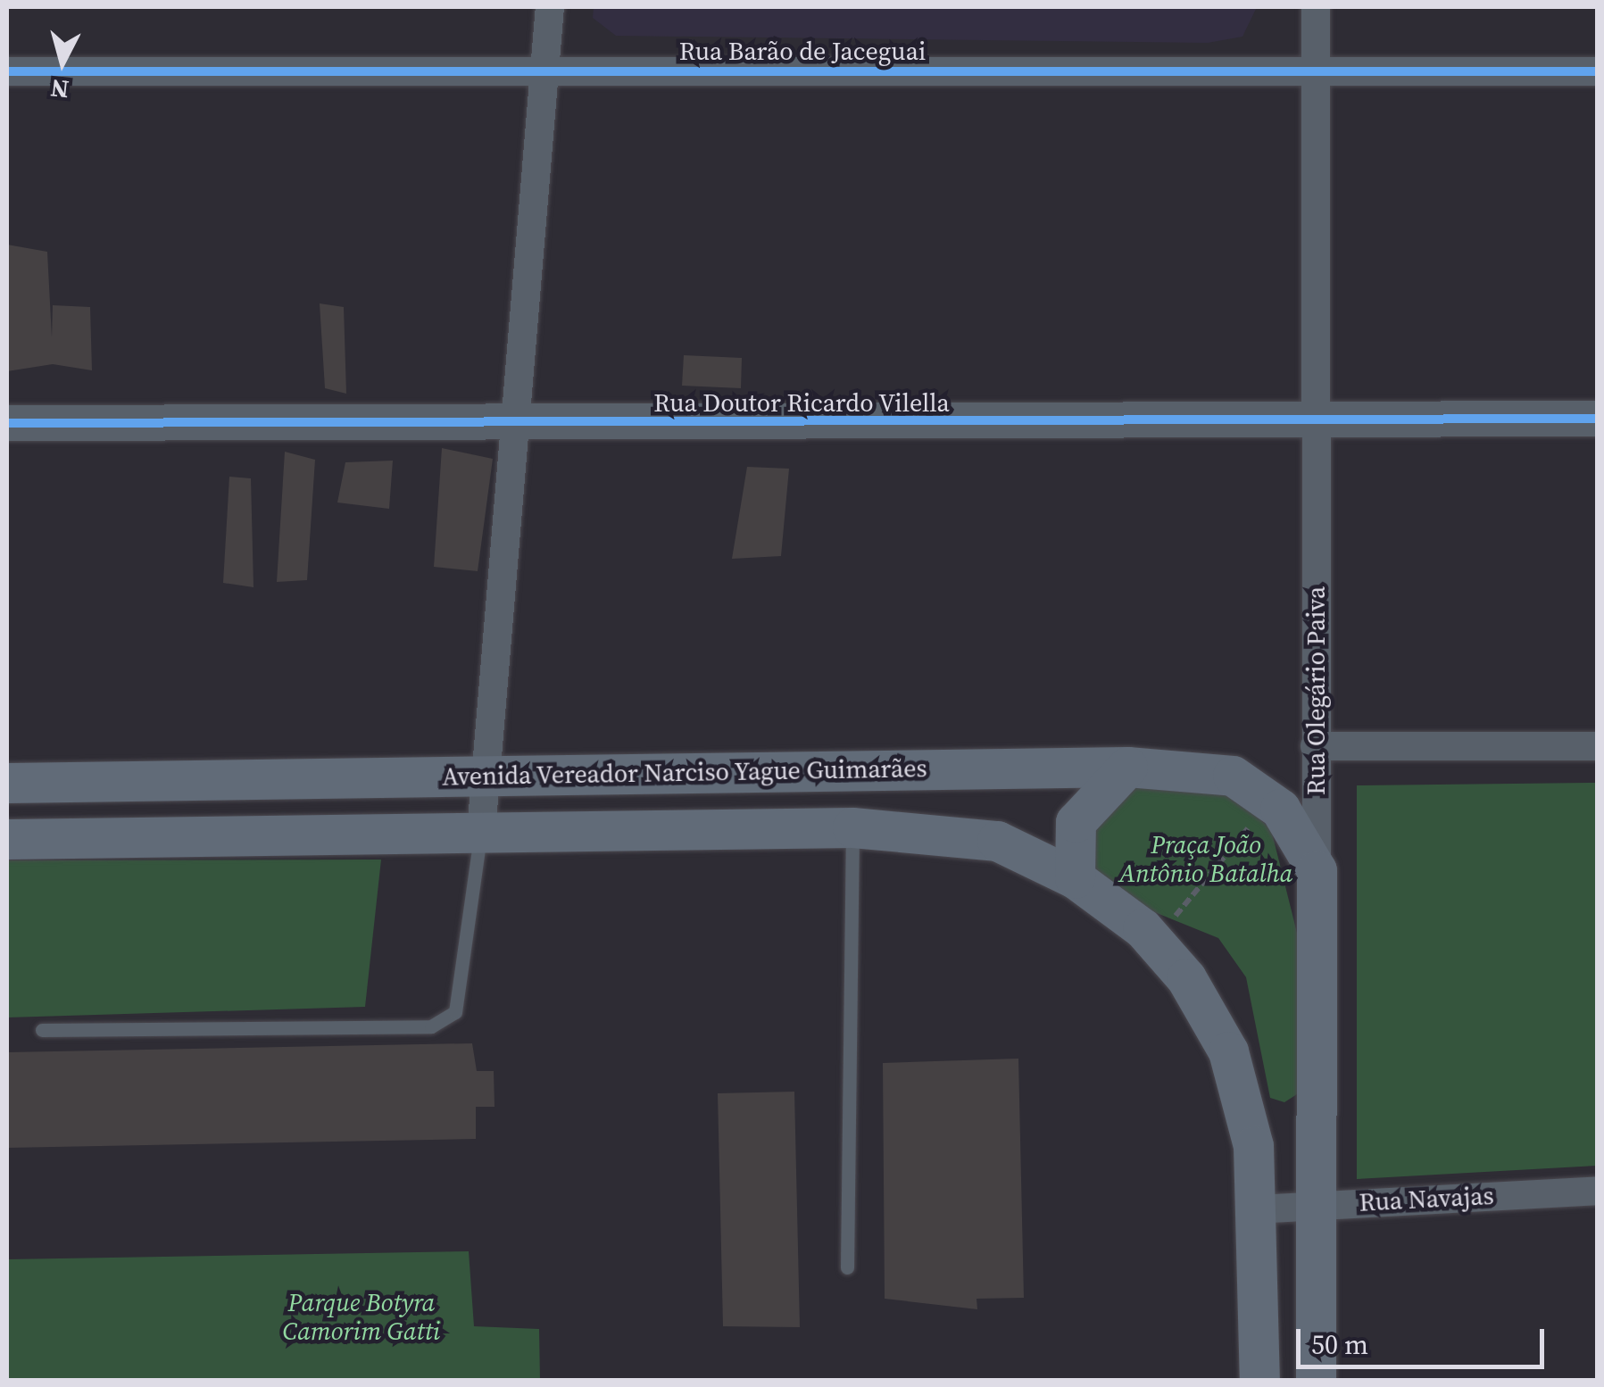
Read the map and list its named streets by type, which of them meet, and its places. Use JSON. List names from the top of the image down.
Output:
{
  "streets": {
    "main road": ["Rua Olegário Paiva", "Avenida Vereador Narciso Yague Guimarães"],
    "street": ["Rua Barão de Jaceguai", "Rua Doutor Ricardo Vilella", "Rua Navajas"]
  },
  "crossings": [
    ["Rua Barão de Jaceguai", "Rua Olegário Paiva"],
    ["Rua Doutor Ricardo Vilella", "Rua Olegário Paiva"],
    ["Rua Olegário Paiva", "Avenida Vereador Narciso Yague Guimarães"],
    ["Rua Olegário Paiva", "Rua Navajas"]
  ],
  "parks": ["Praça João Antônio Batalha", "Parque Botyra Camorim Gatti"],
  "scale_bar": "50 m",
  "north": "bottom"
}
